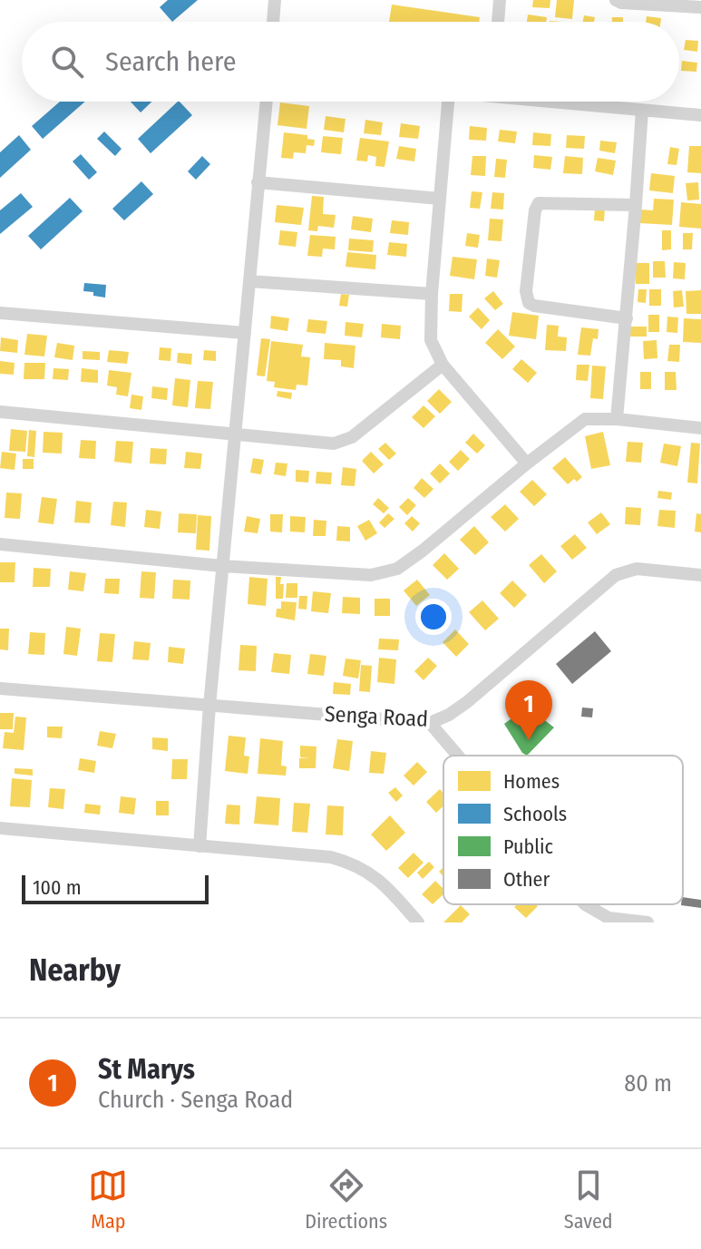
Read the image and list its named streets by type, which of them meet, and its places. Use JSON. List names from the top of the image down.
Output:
{
  "streets": {
    "street": ["Senga Road"]
  },
  "legend": [
    "Homes",
    "Schools",
    "Public",
    "Other"
  ],
  "scale_bar": "100 m",
  "page": {
    "search": "Search here",
    "pins": "1",
    "scale": "100 m",
    "heading": "Nearby",
    "list": [
      {
        "mark": "1",
        "name": "St Marys",
        "note": "Church · Senga Road",
        "value": "80 m"
      }
    ],
    "nav": ["Map", "Directions", "Saved"]
  }
}
